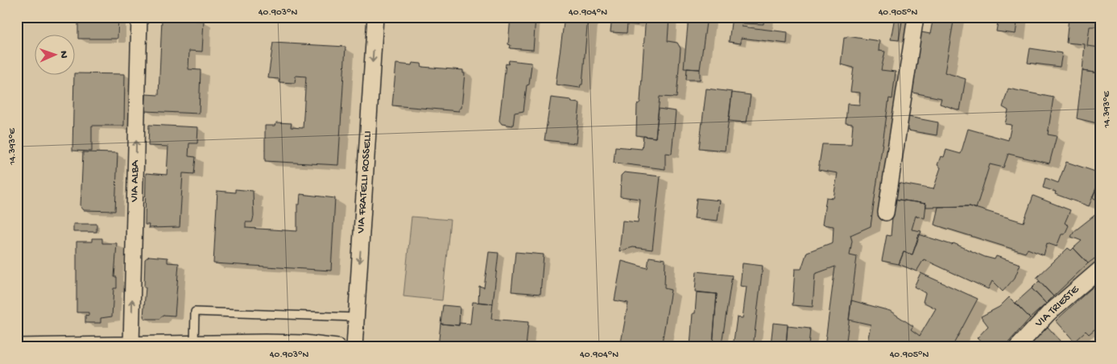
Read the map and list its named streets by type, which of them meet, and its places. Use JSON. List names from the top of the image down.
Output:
{
  "streets": {
    "street": ["VIA ALBA", "VIA FRATELLI ROSSELLI", "VIA TRIESTE"]
  },
  "one_way": ["VIA ALBA", "VIA FRATELLI ROSSELLI"],
  "north": "right",
  "coordinates": [
    "40.903°N",
    "40.904°N",
    "40.905°N",
    "14.393°E"
  ]
}
